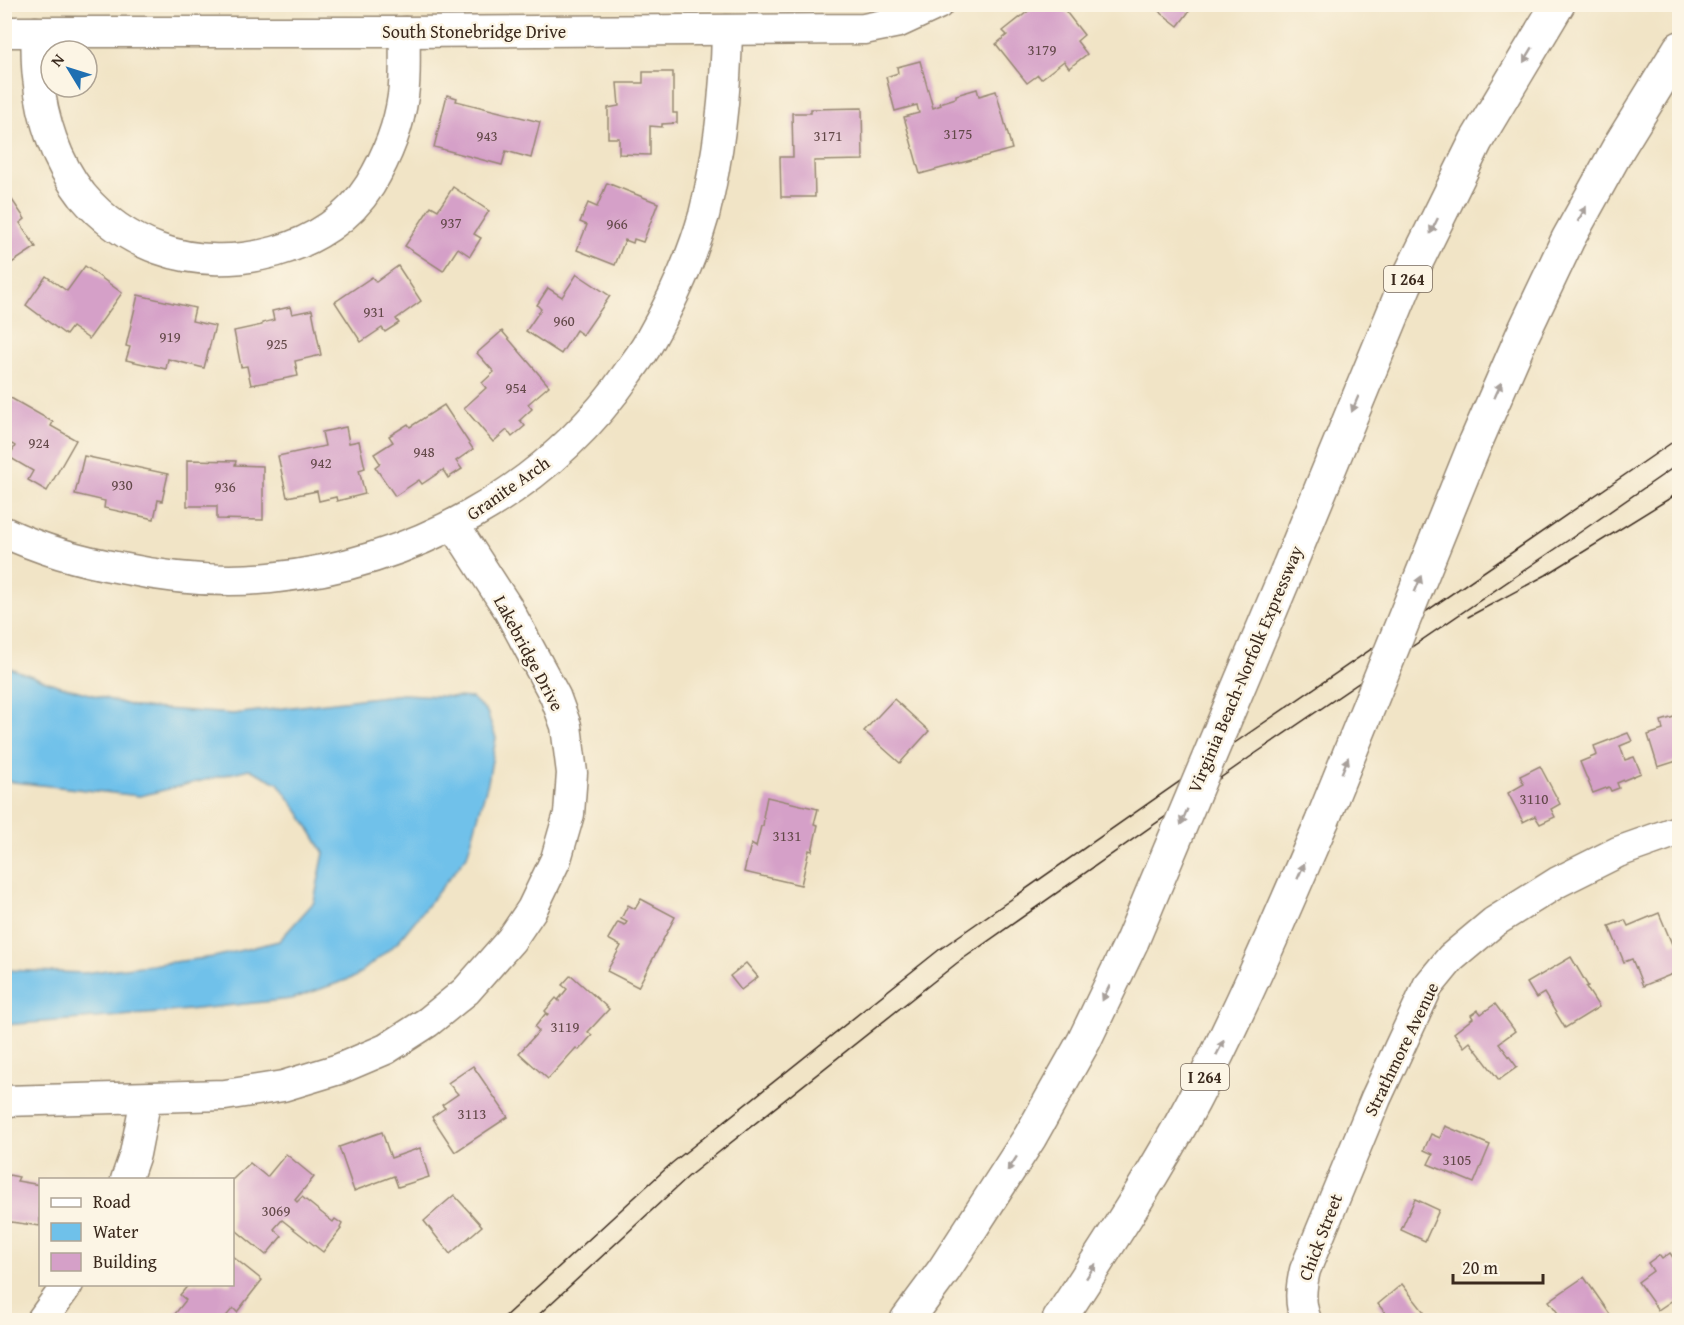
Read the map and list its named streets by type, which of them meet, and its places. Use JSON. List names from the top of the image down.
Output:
{
  "streets": {
    "highway": ["I 264", "Virginia Beach-Norfolk Expressway"],
    "street": [
      "South Stonebridge Drive",
      "Granite Arch",
      "Lakebridge Drive",
      "Strathmore Avenue",
      "Chick Street"
    ]
  },
  "crossings": [
    ["South Stonebridge Drive", "Granite Arch"],
    ["Granite Arch", "Lakebridge Drive"],
    ["Strathmore Avenue", "Chick Street"]
  ],
  "house_numbers": [
    "3179",
    "3175",
    "943",
    "3171",
    "937",
    "966",
    "931",
    "960",
    "919",
    "925",
    "954",
    "924",
    "948",
    "942",
    "930",
    "936",
    "3110",
    "3131",
    "3119",
    "3113",
    "3105",
    "3069"
  ],
  "legend": ["Road", "Water", "Building"],
  "scale_bar": "20 m",
  "north": "top left"
}
